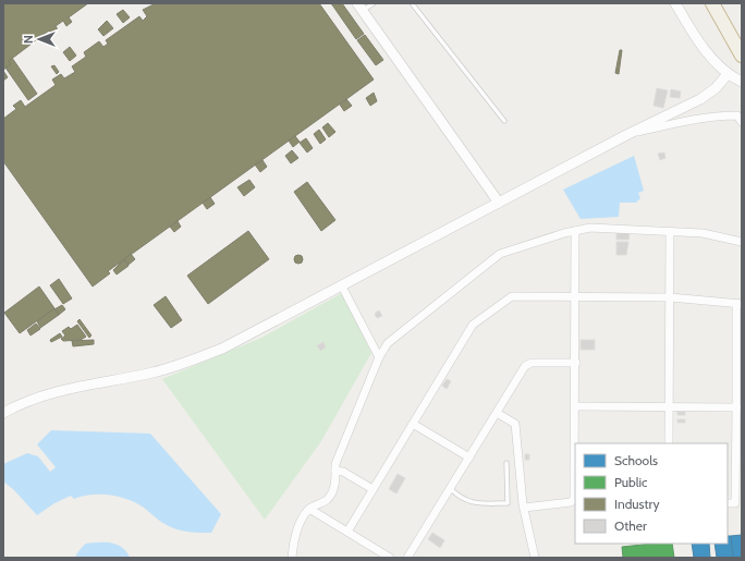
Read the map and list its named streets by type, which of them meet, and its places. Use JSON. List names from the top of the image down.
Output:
{
  "legend": [
    "Schools",
    "Public",
    "Industry",
    "Other"
  ],
  "north": "left"
}
